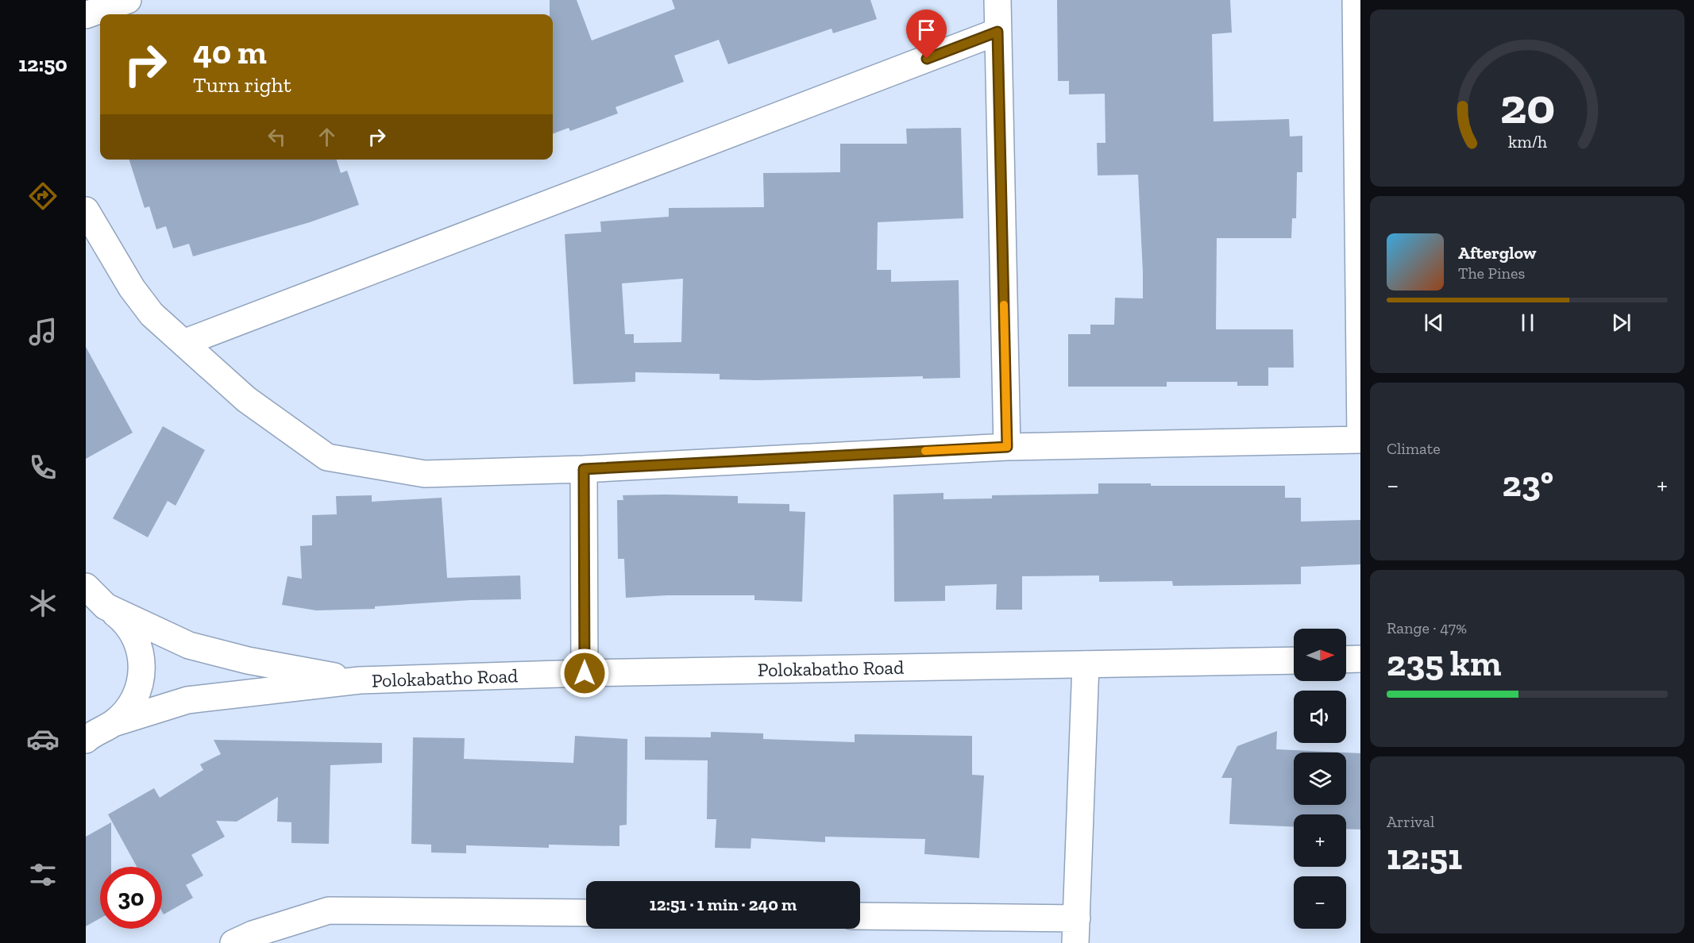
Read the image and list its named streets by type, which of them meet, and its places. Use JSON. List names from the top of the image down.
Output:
{
  "streets": {
    "street": ["Polokabatho Road"]
  },
  "north": "right",
  "page": {
    "tabs": "12:50",
    "turn": ["40 m", "Turn right"],
    "song": ["Afterglow", "The Pines"],
    "tile": [
      "Climate",
      ["Range · 47%", "235 km"],
      ["Arrival", "12:51"]
    ],
    "heat": ["−", "23°", "+"],
    "map_buttons": ["+", "−"],
    "limit": "30",
    "trip": "12:51 · 1 min · 240 m",
    "gauge": ["20", "km/h"]
  }
}
